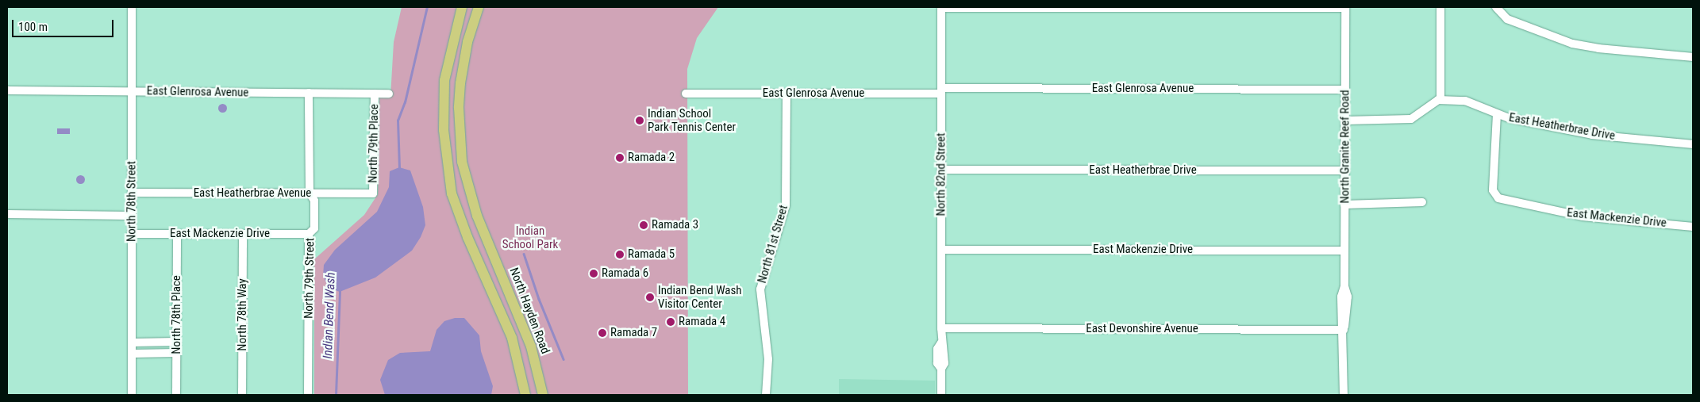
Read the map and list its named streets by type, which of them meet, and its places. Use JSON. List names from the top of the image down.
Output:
{
  "streets": {
    "main road": ["North Hayden Road"],
    "street": [
      "East Glenrosa Avenue",
      "East Heatherbrae Drive",
      "North 79th Place",
      "North Granite Reef Road",
      "North 82nd Street",
      "East Heatherbrae Avenue",
      "North 78th Street",
      "East Mackenzie Drive",
      "North 81st Street",
      "North 79th Street",
      "North 78th Place",
      "North 78th Way",
      "East Devonshire Avenue"
    ]
  },
  "crossings": [
    ["East Glenrosa Avenue", "North 79th Place"],
    ["East Glenrosa Avenue", "North Granite Reef Road"],
    ["East Glenrosa Avenue", "North 82nd Street"],
    ["East Glenrosa Avenue", "North 78th Street"],
    ["East Glenrosa Avenue", "North 81st Street"],
    ["East Glenrosa Avenue", "North 79th Street"],
    ["East Heatherbrae Drive", "North Granite Reef Road"],
    ["East Heatherbrae Drive", "North 82nd Street"],
    ["East Heatherbrae Drive", "East Mackenzie Drive"],
    ["North 79th Place", "East Heatherbrae Avenue"],
    ["North Granite Reef Road", "East Mackenzie Drive"],
    ["North Granite Reef Road", "East Devonshire Avenue"],
    ["North 82nd Street", "East Mackenzie Drive"],
    ["North 82nd Street", "East Devonshire Avenue"],
    ["East Heatherbrae Avenue", "North 78th Street"],
    ["East Heatherbrae Avenue", "North 79th Street"],
    ["North 78th Street", "East Mackenzie Drive"],
    ["East Mackenzie Drive", "North 79th Street"],
    ["East Mackenzie Drive", "North 78th Place"],
    ["East Mackenzie Drive", "North 78th Way"]
  ],
  "water": ["Indian Bend Wash"],
  "parks": ["Indian School Park"],
  "places": [
    "Indian School Park Tennis Center",
    "Ramada 2",
    "Ramada 3",
    "Ramada 5",
    "Ramada 6",
    "Indian Bend Wash Visitor Center",
    "Ramada 4",
    "Ramada 7"
  ],
  "scale_bar": "100 m"
}
